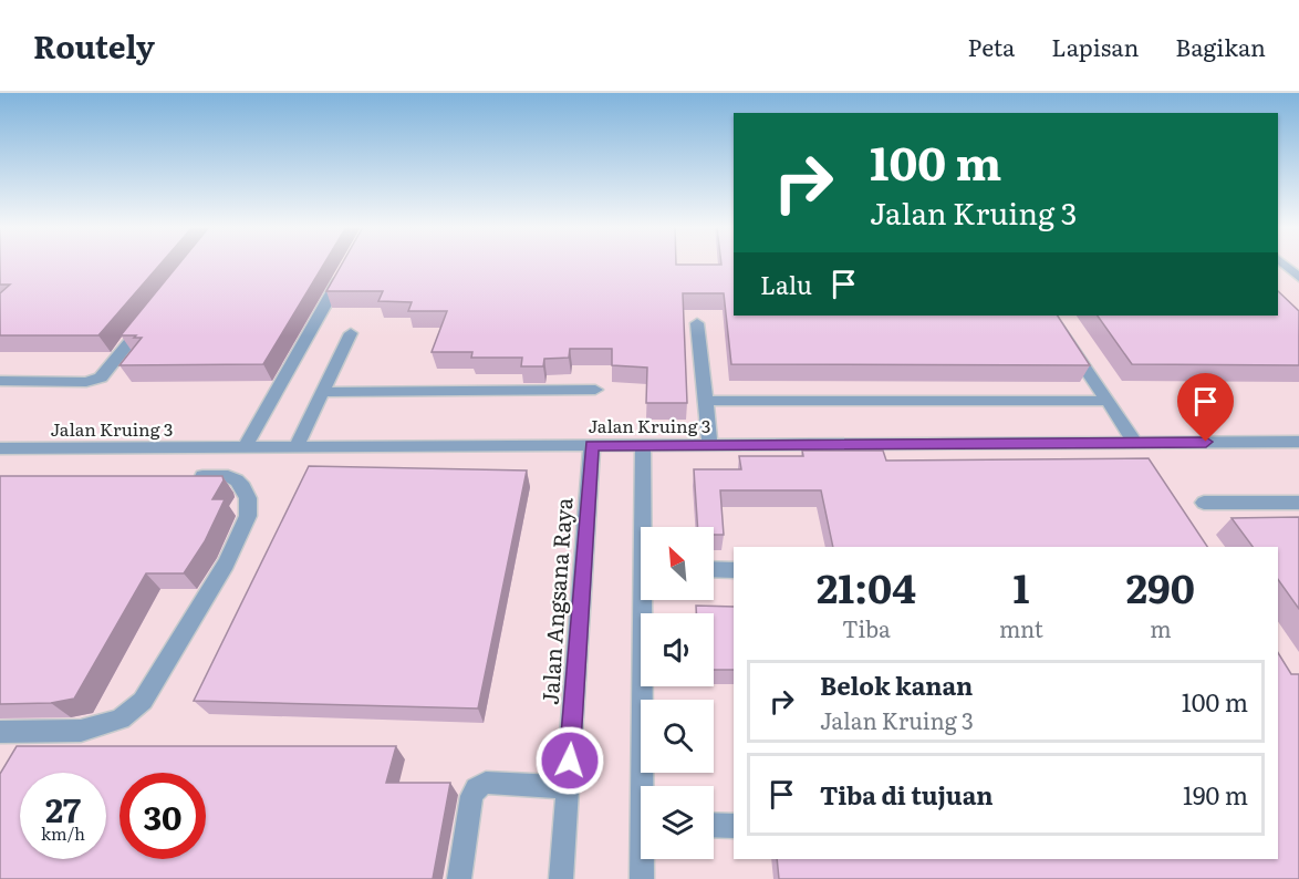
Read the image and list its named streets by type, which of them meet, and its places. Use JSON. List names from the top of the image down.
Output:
{
  "streets": {
    "street": ["Jalan Kruing 3", "Jalan Angsana Raya"]
  },
  "crossings": [
    ["Jalan Kruing 3", "Jalan Angsana Raya"]
  ],
  "north": "top left",
  "page": {
    "header": "Routely",
    "nav": ["Peta", "Lapisan", "Bagikan"],
    "turn": ["100 m", "Jalan Kruing 3"],
    "then": "Lalu",
    "eta": [
      "21:04",
      "Tiba",
      "1",
      "mnt",
      "290",
      "m"
    ],
    "list": [
      {
        "name": "Belok kanan",
        "note": "Jalan Kruing 3",
        "value": "100 m"
      },
      {
        "name": "Tiba di tujuan",
        "value": "190 m"
      }
    ],
    "speed": "27 km/h",
    "limit": "30"
  }
}
